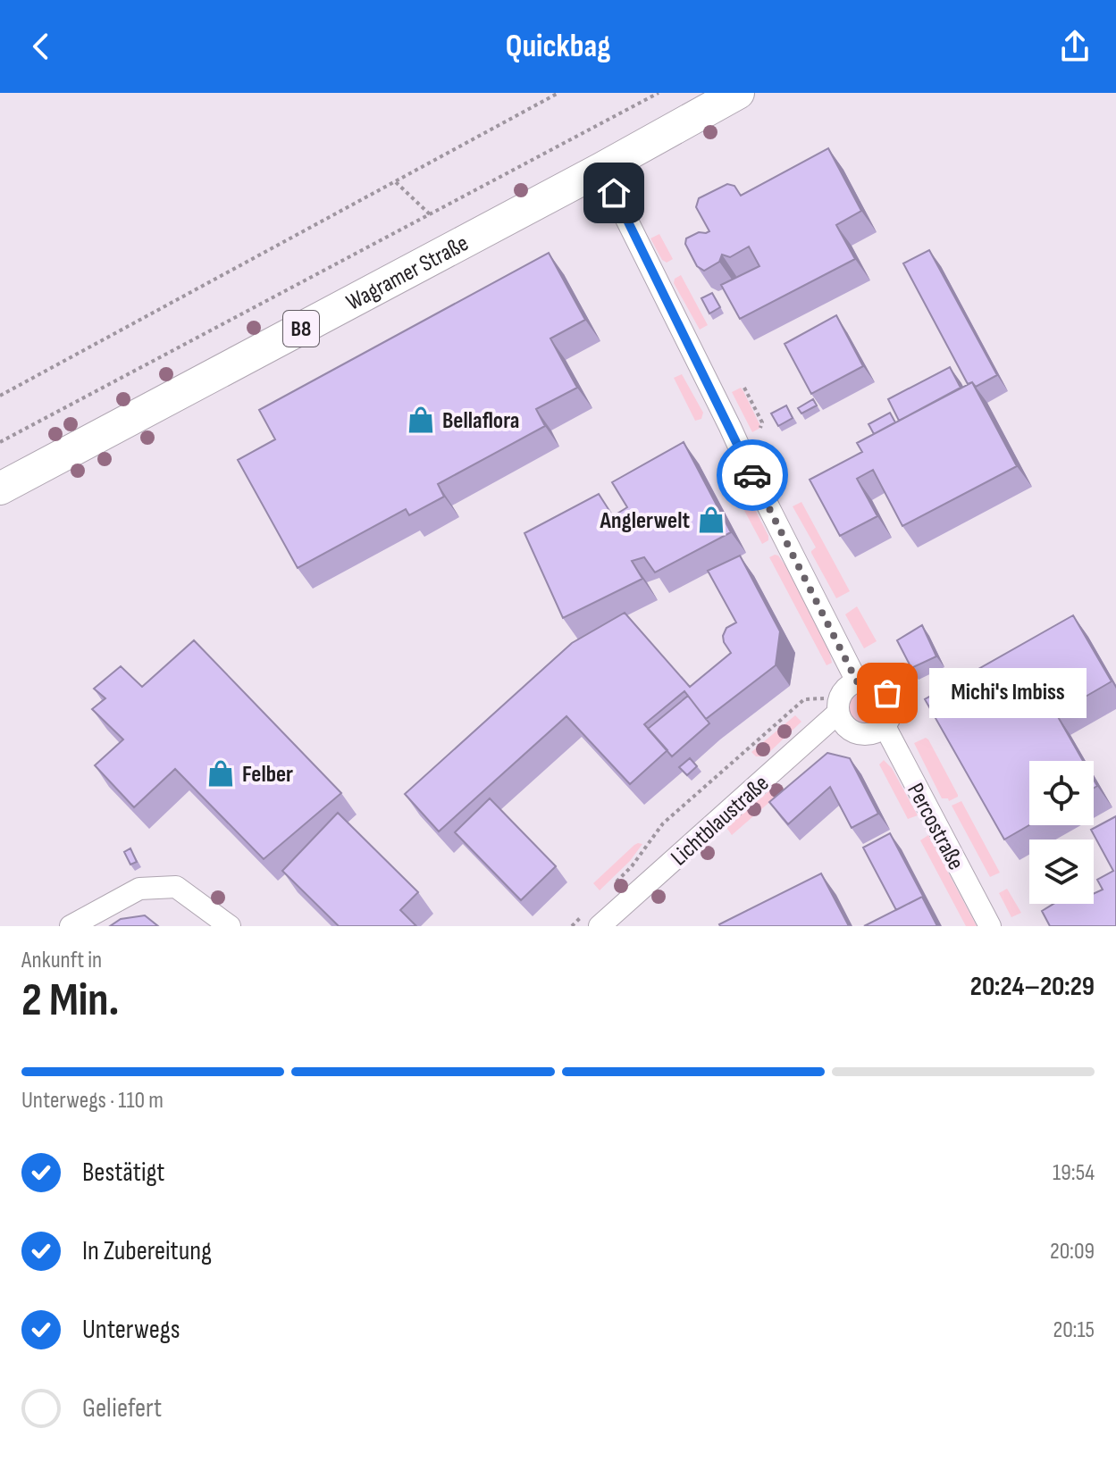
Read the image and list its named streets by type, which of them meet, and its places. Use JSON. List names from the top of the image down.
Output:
{
  "streets": {
    "main road": ["Wagramer Straße", "B8"],
    "street": ["Lichtblaustraße", "Percostraße"]
  },
  "crossings": [
    ["Lichtblaustraße", "Percostraße"]
  ],
  "places": {
    "shop": ["Bellaflora", "Anglerwelt", "Felber"],
    "other": ["Michi's Imbiss"]
  },
  "page": {
    "header": "Quickbag",
    "bubble": "Michi's Imbiss",
    "heading": ["2 Min.", "Ankunft in", "20:24–20:29"],
    "bar": "Unterwegs · 110 m",
    "list": [
      ["Bestätigt", "19:54"],
      ["In Zubereitung", "20:09"],
      ["Unterwegs", "20:15"],
      "Geliefert"
    ]
  }
}
